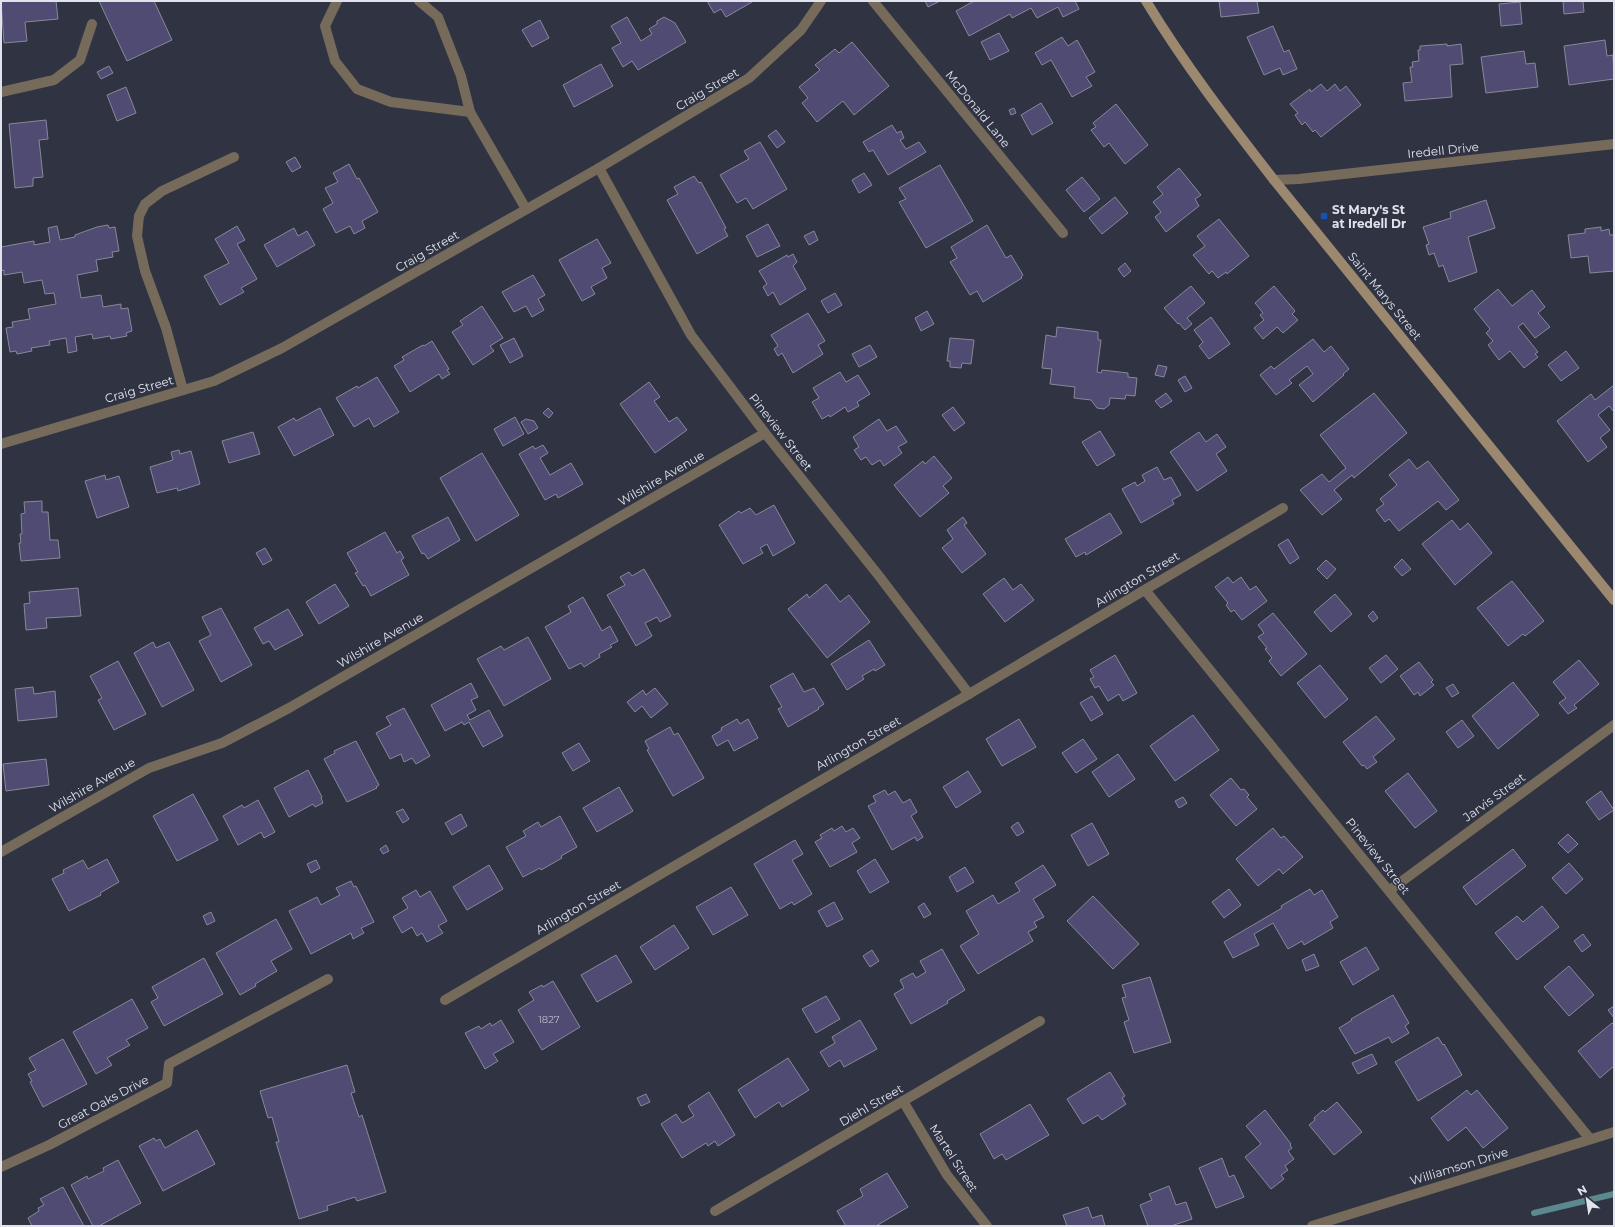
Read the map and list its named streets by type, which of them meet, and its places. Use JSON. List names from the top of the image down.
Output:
{
  "streets": {
    "main road": ["Saint Marys Street"],
    "street": [
      "Craig Street",
      "McDonald Lane",
      "Iredell Drive",
      "Pineview Street",
      "Wilshire Avenue",
      "Arlington Street",
      "Jarvis Street",
      "Great Oaks Drive",
      "Diehl Street",
      "Martel Street",
      "Williamson Drive"
    ]
  },
  "crossings": [
    ["Craig Street", "Pineview Street"],
    ["Iredell Drive", "Saint Marys Street"],
    ["Pineview Street", "Wilshire Avenue"],
    ["Pineview Street", "Arlington Street"],
    ["Pineview Street", "Jarvis Street"],
    ["Pineview Street", "Williamson Drive"],
    ["Diehl Street", "Martel Street"]
  ],
  "places": {
    "transit": ["St Mary's St at Iredell Dr"]
  },
  "house_numbers": ["1827"],
  "north": "top left"
}
